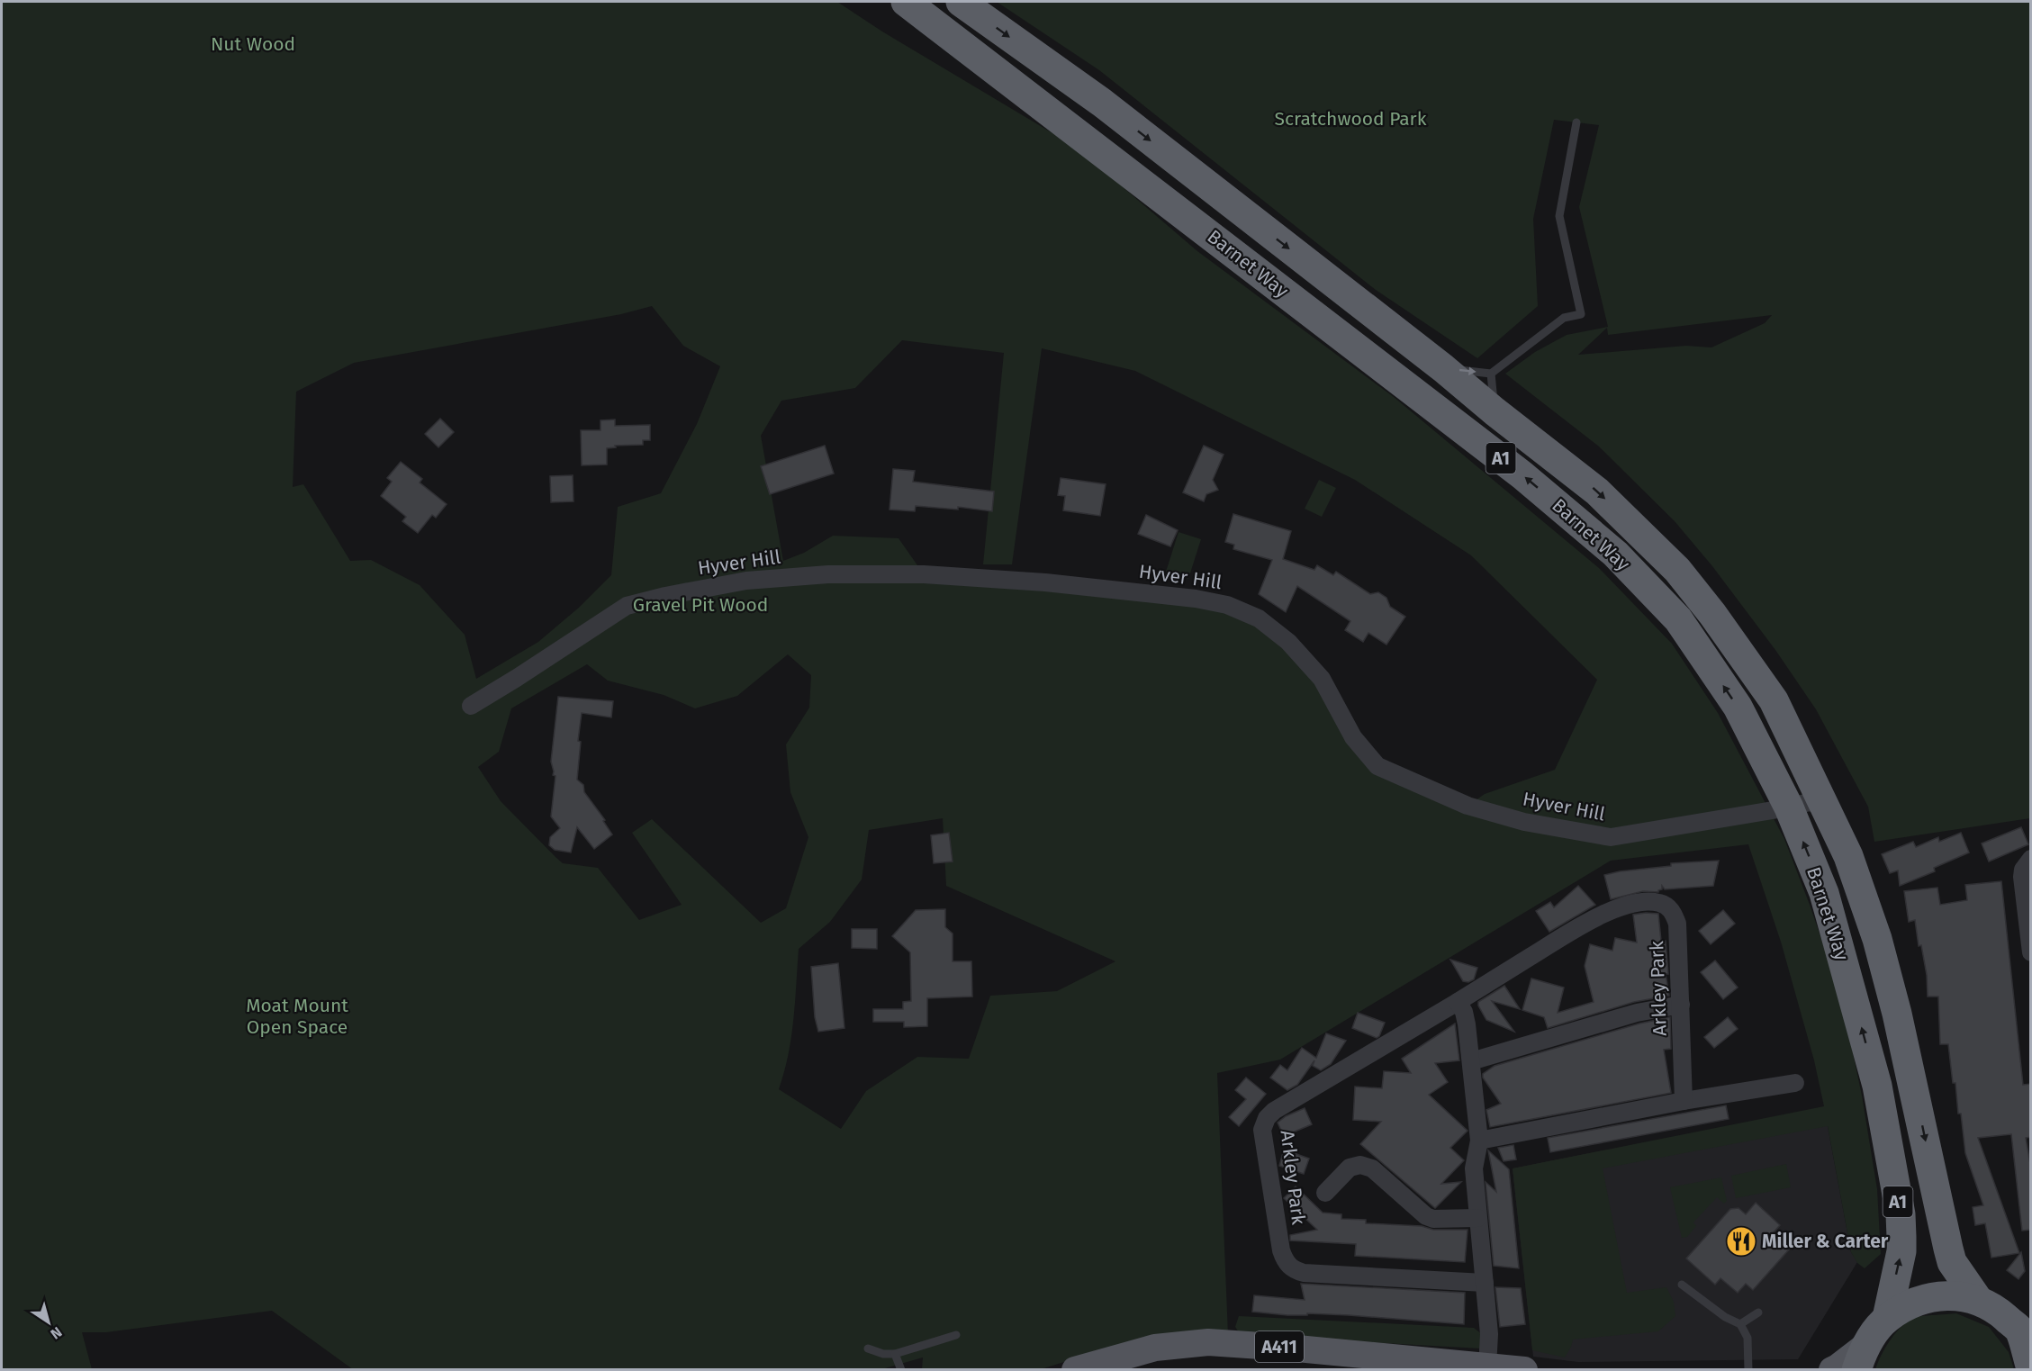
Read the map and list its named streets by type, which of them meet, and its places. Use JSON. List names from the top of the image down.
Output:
{
  "streets": {
    "highway": ["Barnet Way", "A1"],
    "main road": ["A411"],
    "street": ["Hyver Hill", "Arkley Park"]
  },
  "crossings": [
    ["Barnet Way", "Hyver Hill"]
  ],
  "parks": [
    "Nut Wood",
    "Scratchwood Park",
    "Gravel Pit Wood",
    "Moat Mount Open Space"
  ],
  "places": {
    "restaurant": ["Miller & Carter"]
  },
  "north": "bottom right"
}
